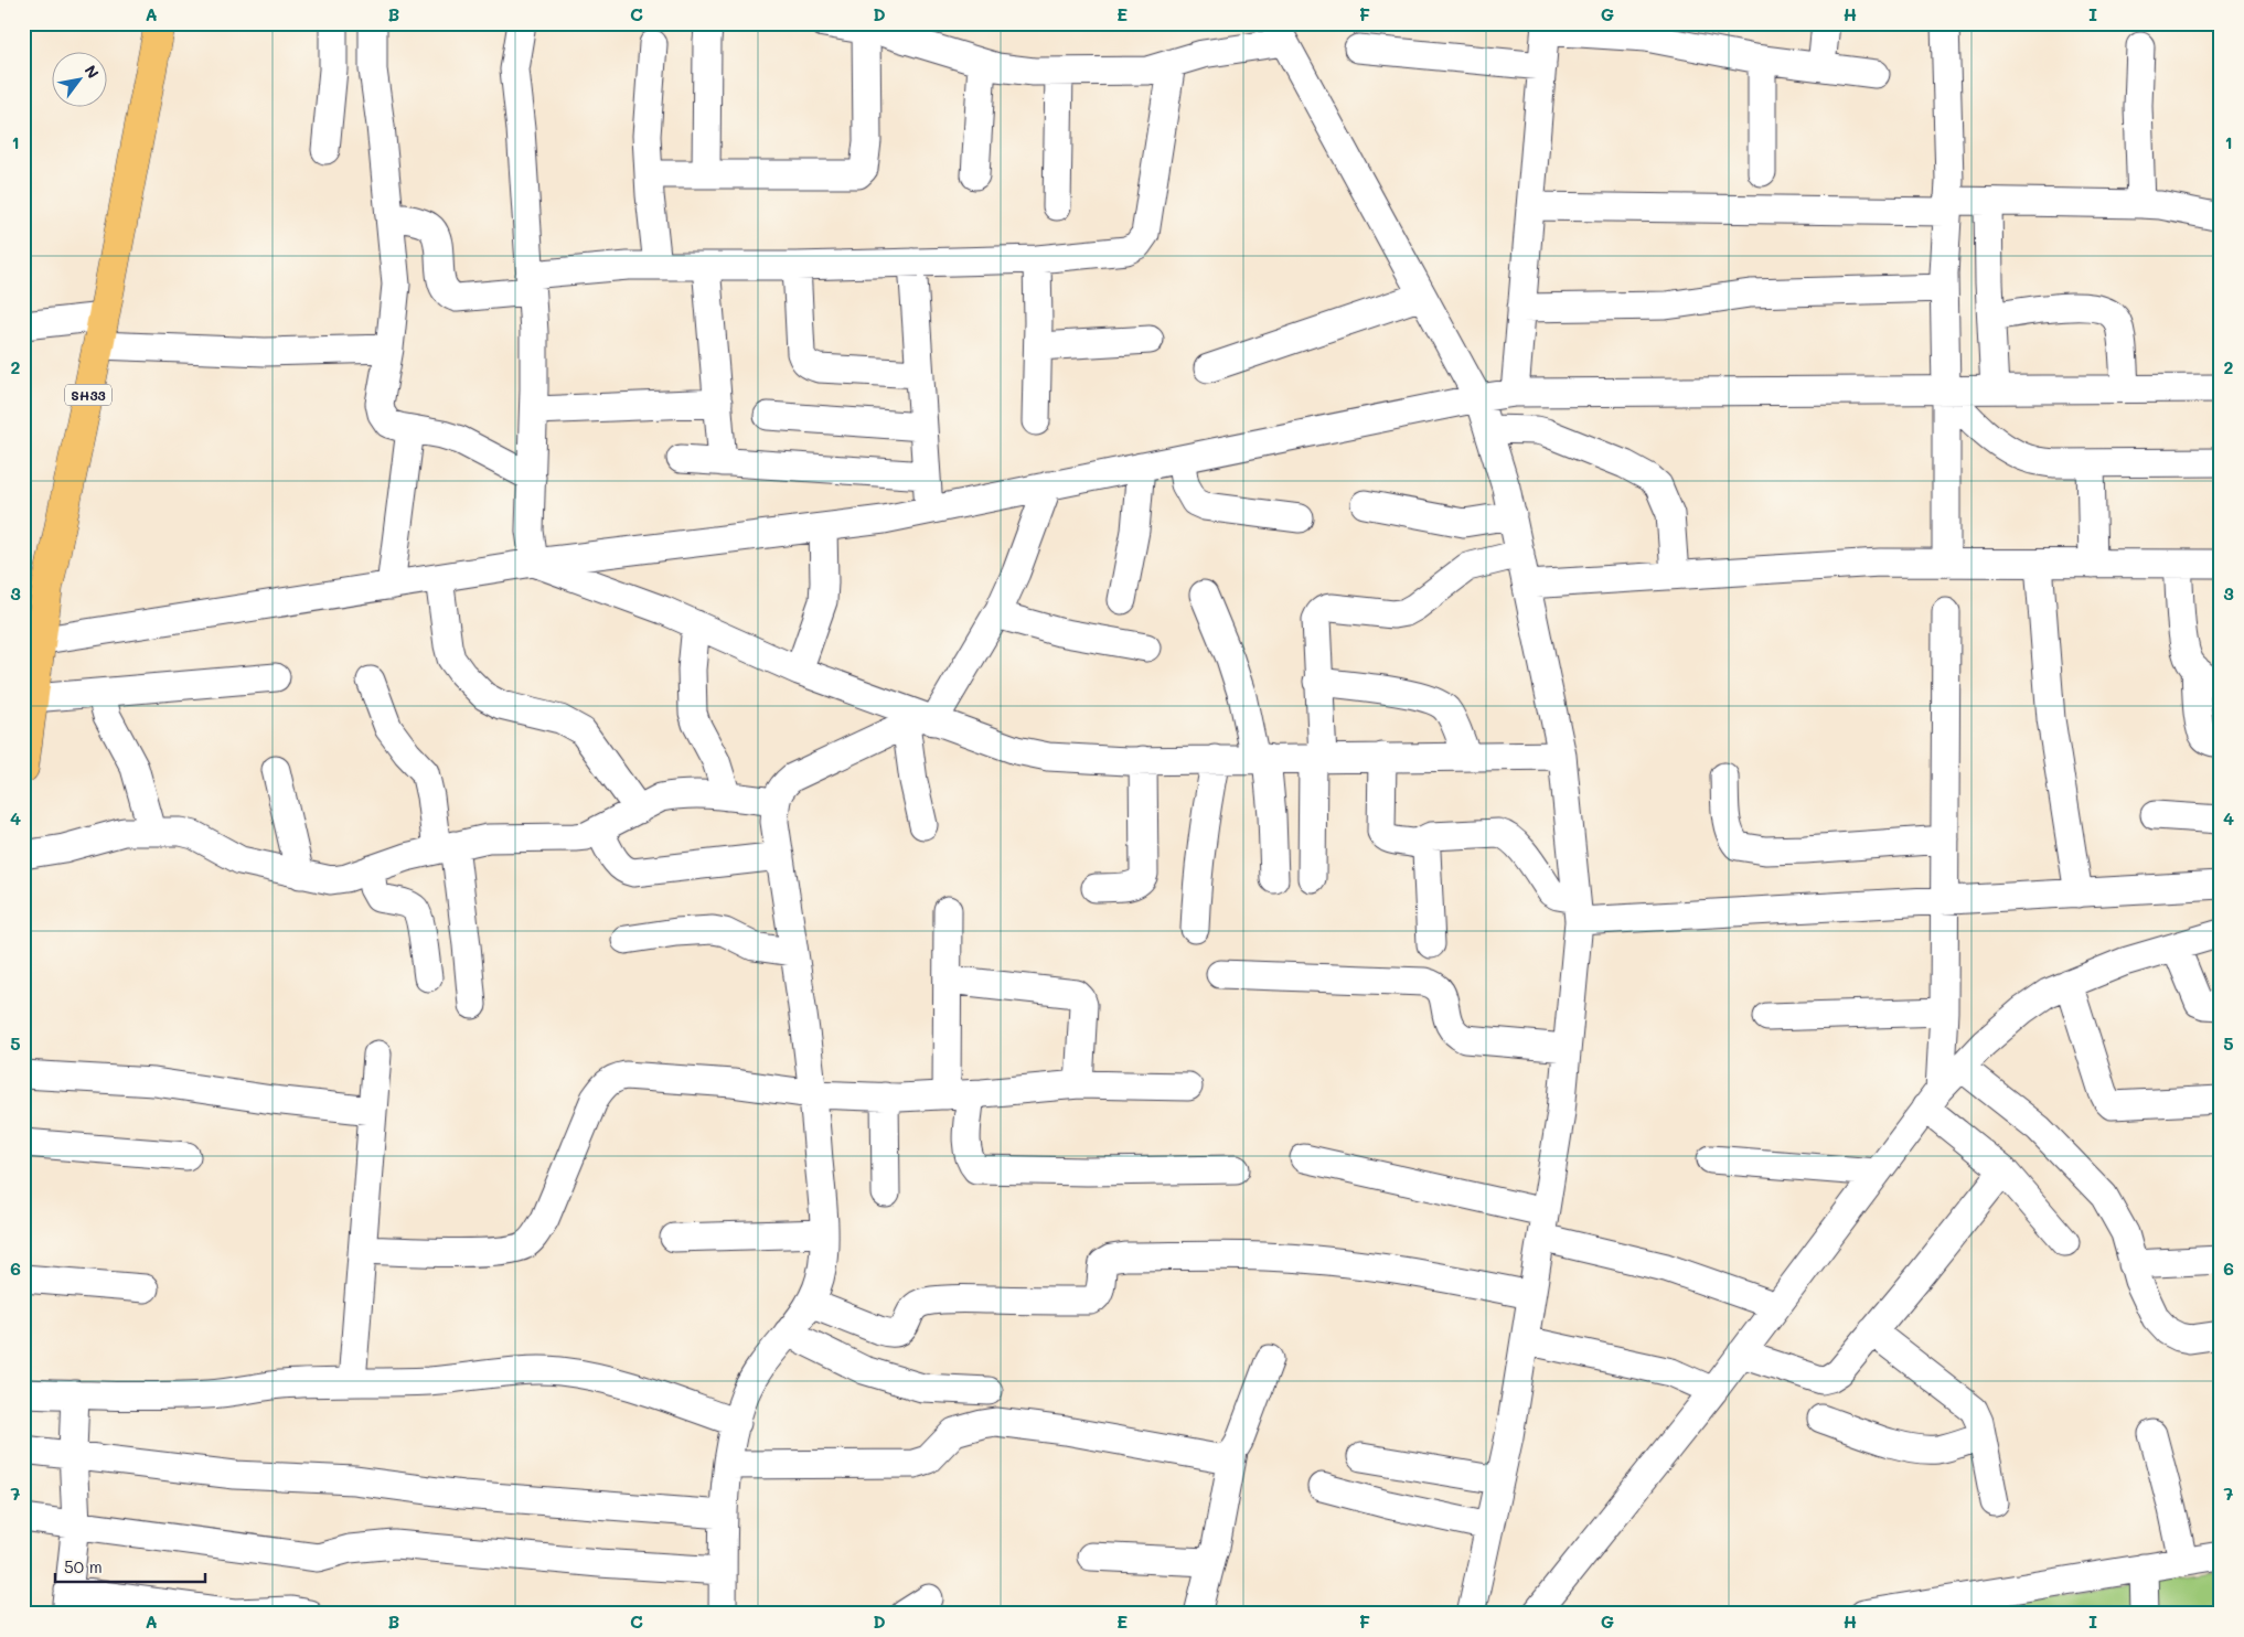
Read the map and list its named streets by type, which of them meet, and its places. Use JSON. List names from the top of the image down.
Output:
{
  "streets": {
    "main road": ["SH33"]
  },
  "scale_bar": "50 m",
  "north": "top right",
  "grid": {
    "columns": [
      "A",
      "B",
      "C",
      "D",
      "E",
      "F",
      "G",
      "H",
      "I"
    ],
    "rows": [
      "1",
      "2",
      "3",
      "4",
      "5",
      "6",
      "7"
    ]
  }
}
